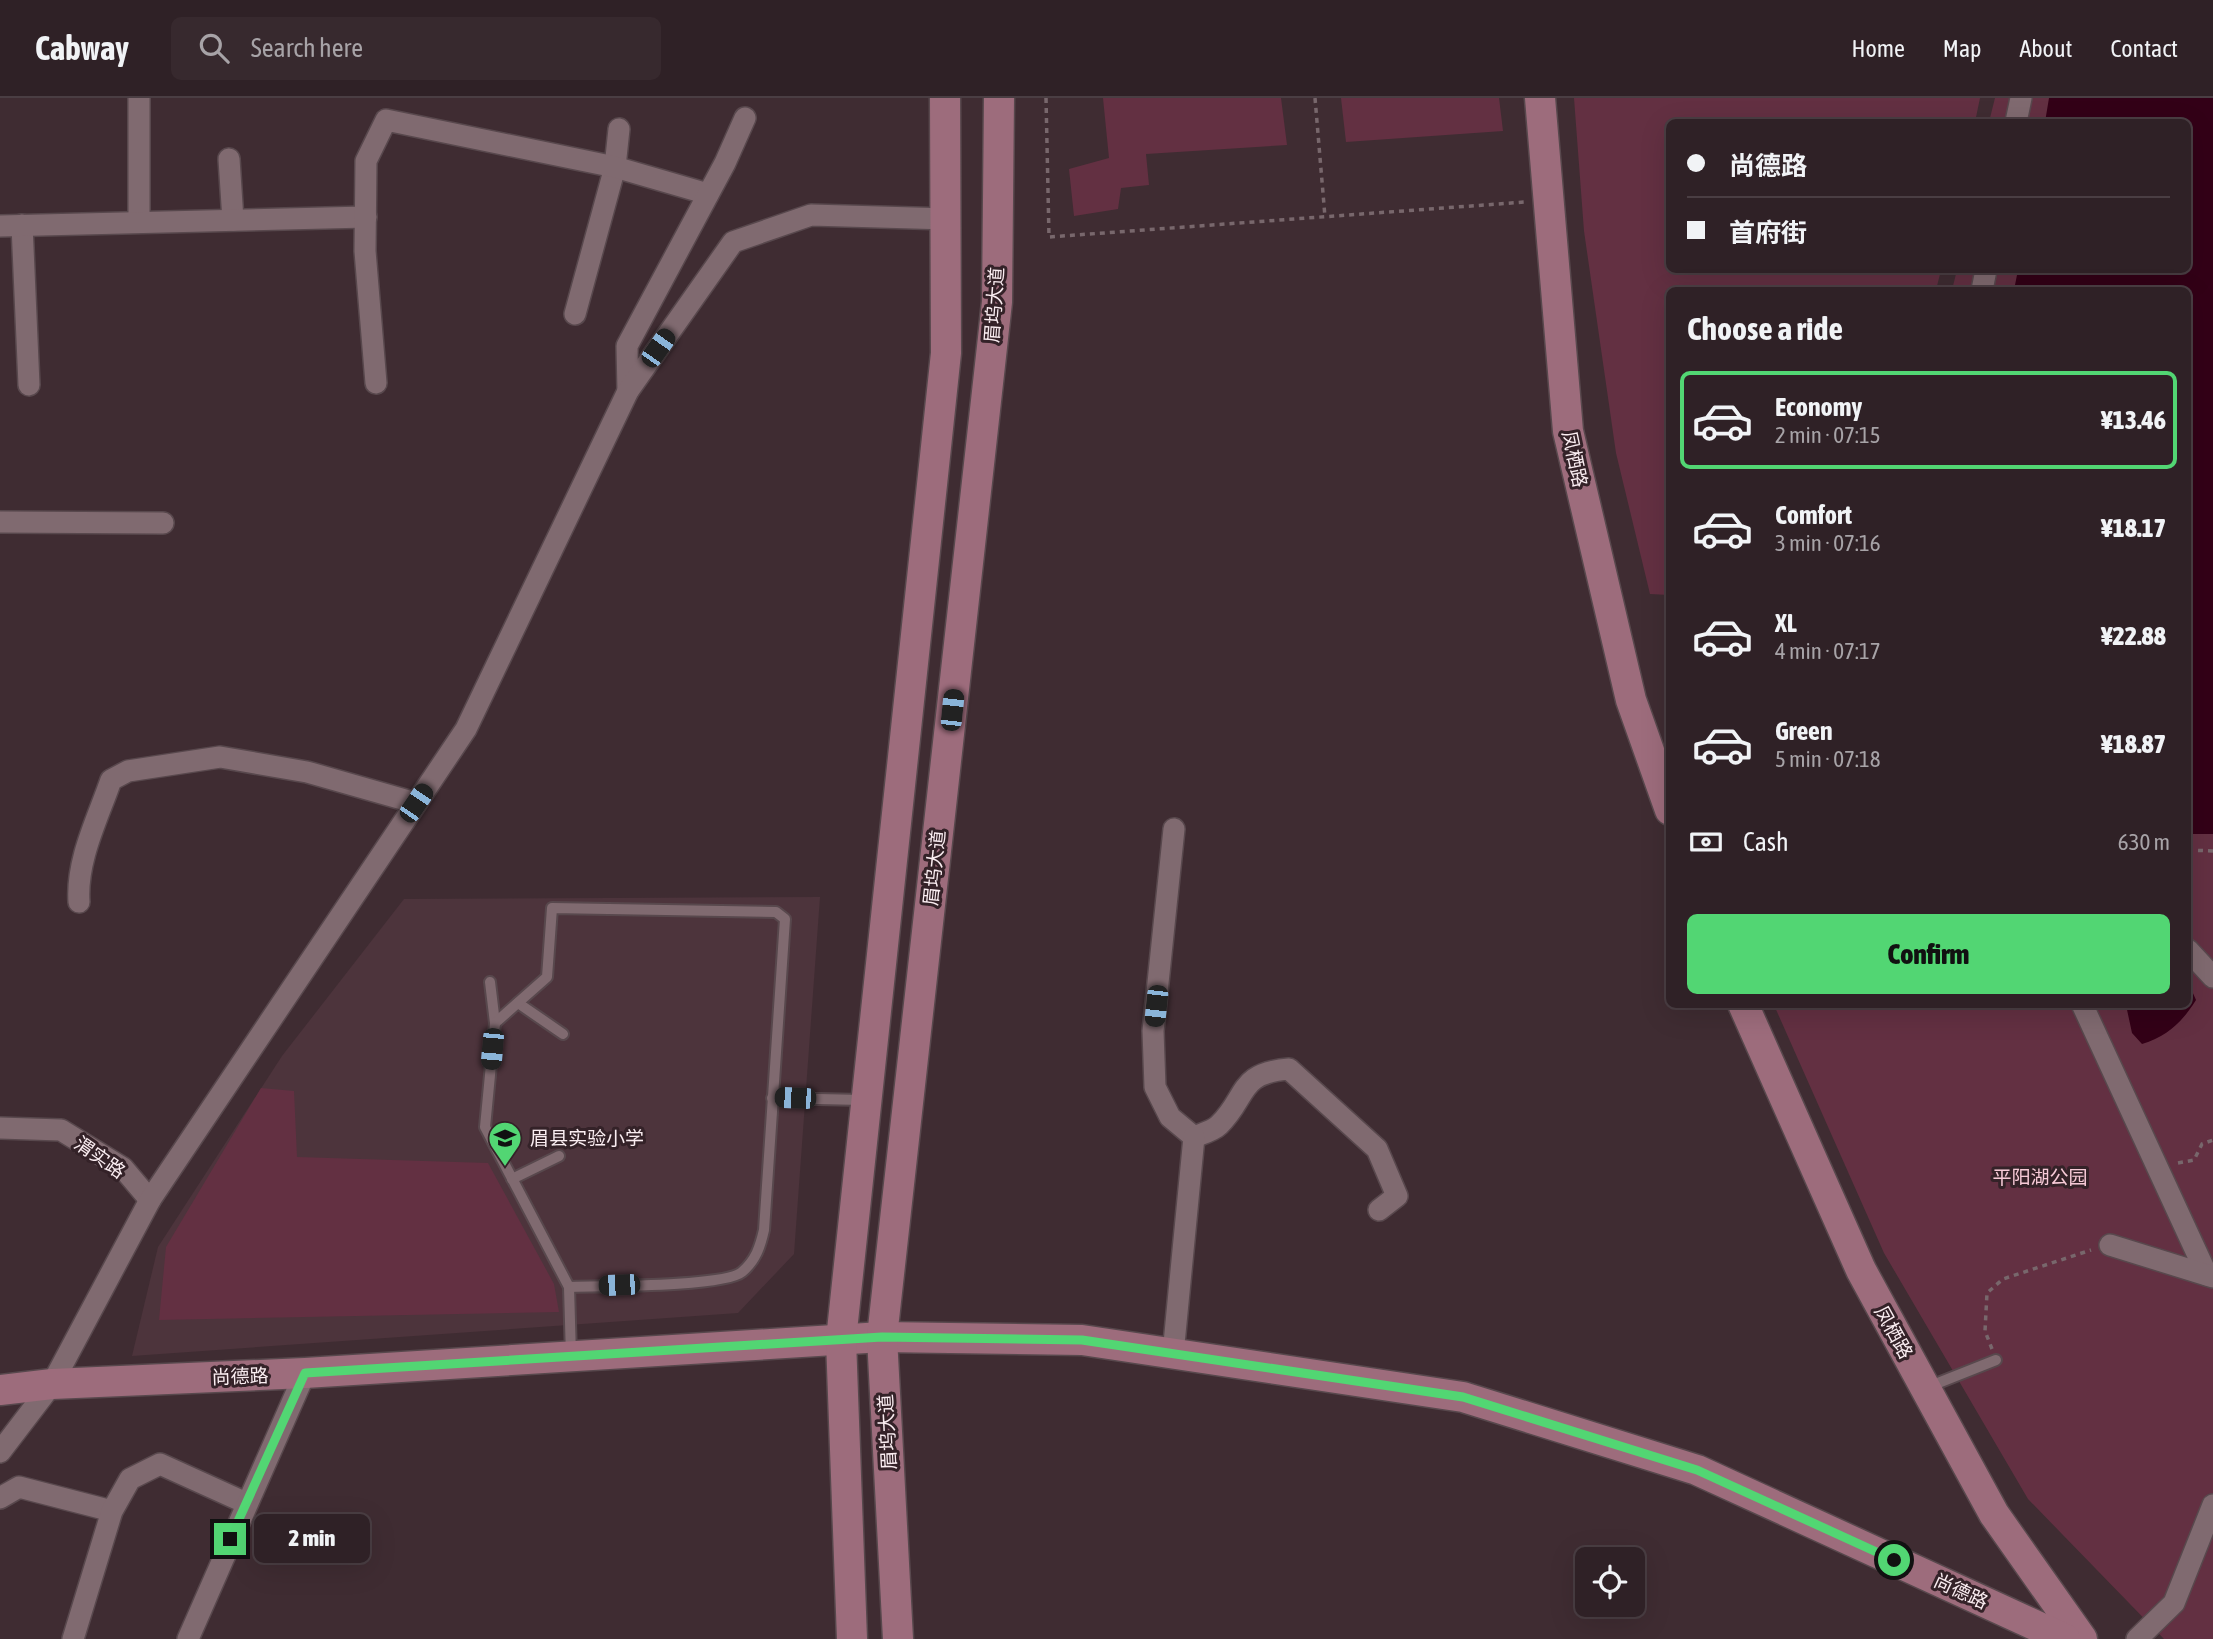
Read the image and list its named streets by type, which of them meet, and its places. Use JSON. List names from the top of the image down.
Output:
{
  "streets": {
    "street": [
      "眉坞大道",
      "凤栖路",
      "渭实路",
      "尚德路"
    ]
  },
  "crossings": [
    ["眉坞大道", "尚德路"]
  ],
  "parks": ["平阳湖公园"],
  "places": {
    "school or university": ["眉县实验小学"]
  },
  "page": {
    "header": "Cabway",
    "search": "Search here",
    "nav": [
      "Home",
      "Map",
      "About",
      "Contact"
    ],
    "banner": ["尚德路", "首府街"],
    "heading": "Choose a ride",
    "list": [
      {
        "name": "Economy",
        "note": "2 min · 07:15",
        "value": "¥13.46"
      },
      {
        "name": "Comfort",
        "note": "3 min · 07:16",
        "value": "¥18.17"
      },
      {
        "name": "XL",
        "note": "4 min · 07:17",
        "value": "¥22.88"
      },
      {
        "name": "Green",
        "note": "5 min · 07:18",
        "value": "¥18.87"
      }
    ],
    "pay": ["Cash", "630 m"],
    "buttons": "Confirm",
    "bubble": "2 min"
  }
}
